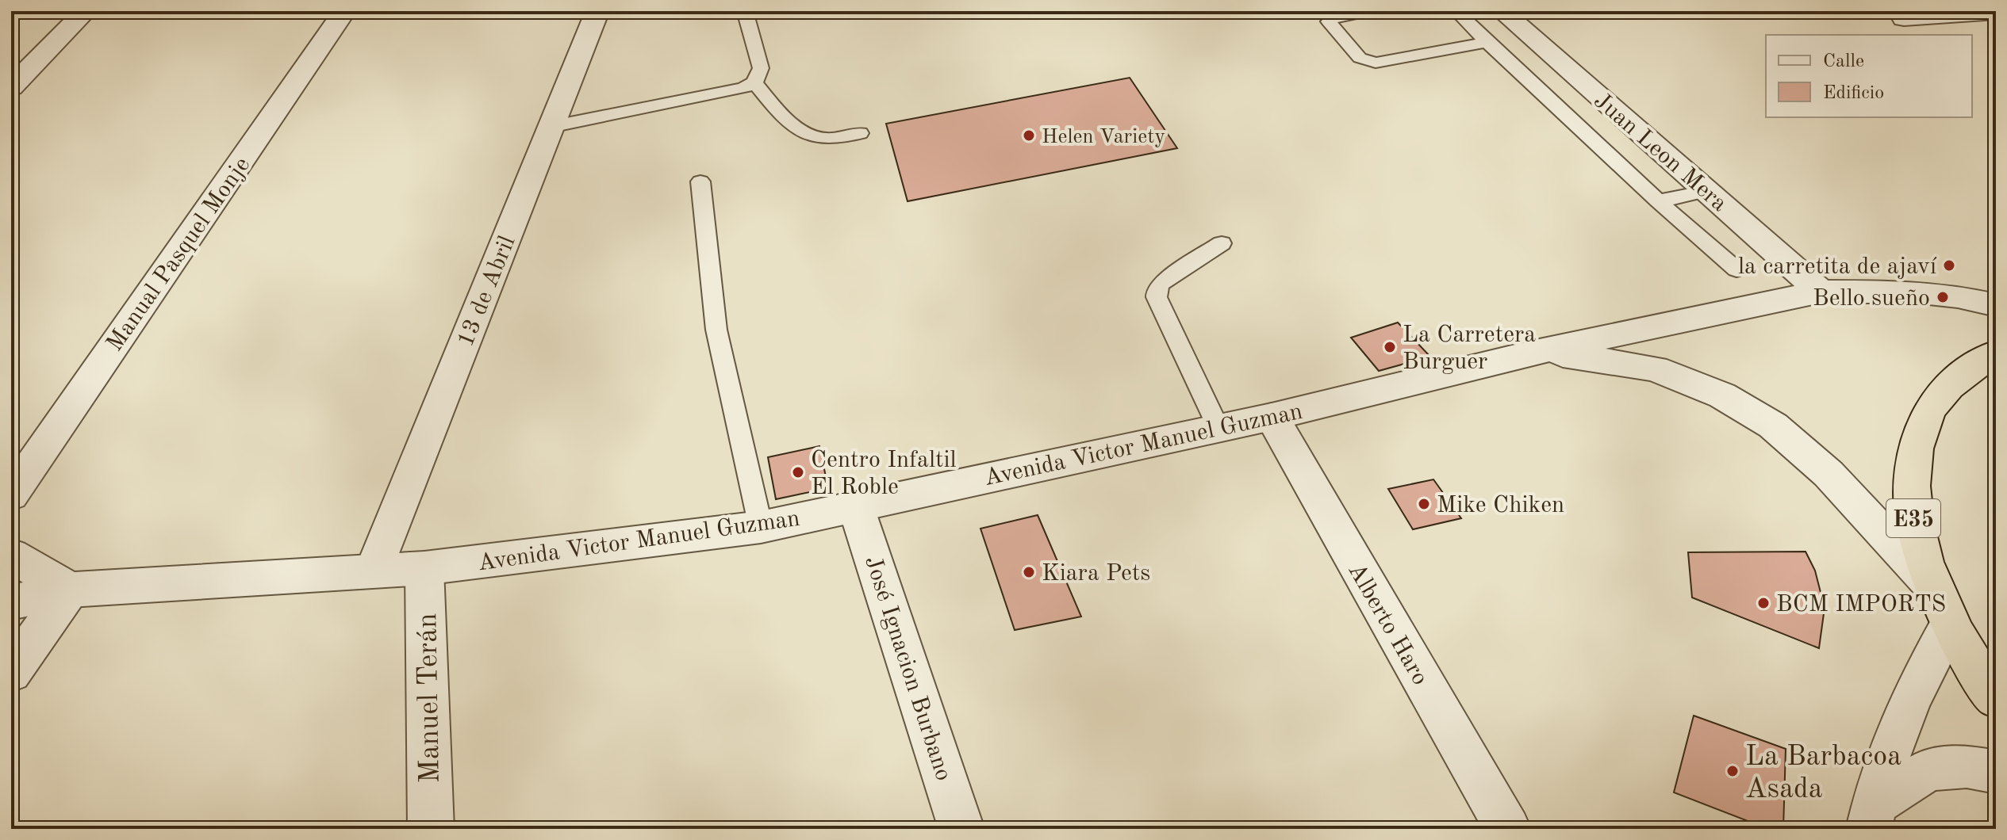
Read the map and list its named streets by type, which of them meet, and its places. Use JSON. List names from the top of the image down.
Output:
{
  "streets": {
    "highway": ["E35"],
    "street": [
      "Juan Leon Mera",
      "Manual Pasquel Monje",
      "13 de Abril",
      "Avenida Victor Manuel Guzman",
      "Alberto Haro",
      "José Ignacion Burbano",
      "Manuel Terán"
    ]
  },
  "crossings": [
    ["Juan Leon Mera", "Avenida Victor Manuel Guzman"],
    ["13 de Abril", "Avenida Victor Manuel Guzman"],
    ["Avenida Victor Manuel Guzman", "E35"],
    ["Avenida Victor Manuel Guzman", "Alberto Haro"],
    ["Avenida Victor Manuel Guzman", "José Ignacion Burbano"],
    ["Avenida Victor Manuel Guzman", "Manuel Terán"]
  ],
  "places": [
    "Helen Variety",
    "la carretita de ajaví",
    "Bello sueño",
    "La Carretera Burguer",
    "Centro Infaltil El Roble",
    "Mike Chiken",
    "Kiara Pets",
    "BCM IMPORTS",
    "La Barbacoa Asada"
  ],
  "legend": ["Calle", "Edificio"]
}
